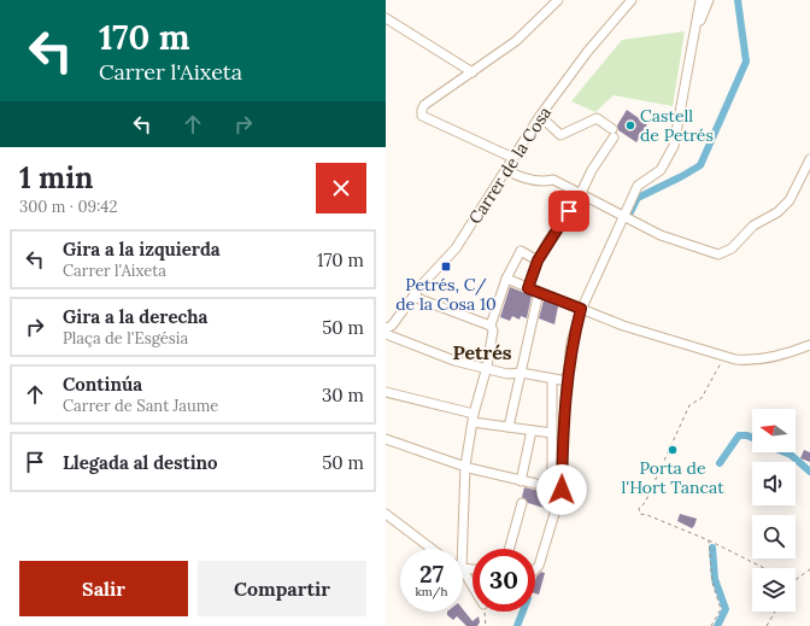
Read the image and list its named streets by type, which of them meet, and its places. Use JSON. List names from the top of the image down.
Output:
{
  "streets": {
    "street": ["Carrer de la Cosa"]
  },
  "districts": ["Petrés"],
  "places": {
    "other": ["Castell de Petrés", "Porta de l'Hort Tancat"],
    "transit": ["Petrés, C/ de la Cosa 10"]
  },
  "north": "left",
  "page": {
    "turn": ["170 m", "Carrer l'Aixeta"],
    "heading": ["1 min", "300 m · 09:42"],
    "list": [
      {
        "name": "Gira a la izquierda",
        "note": "Carrer l'Aixeta",
        "value": "170 m"
      },
      {
        "name": "Gira a la derecha",
        "note": "Plaça de l'Esgésia",
        "value": "50 m"
      },
      {
        "name": "Continúa",
        "note": "Carrer de Sant Jaume",
        "value": "30 m"
      },
      {
        "name": "Llegada al destino",
        "value": "50 m"
      }
    ],
    "speed": "27 km/h",
    "limit": "30",
    "buttons": ["Salir", "Compartir"]
  }
}
